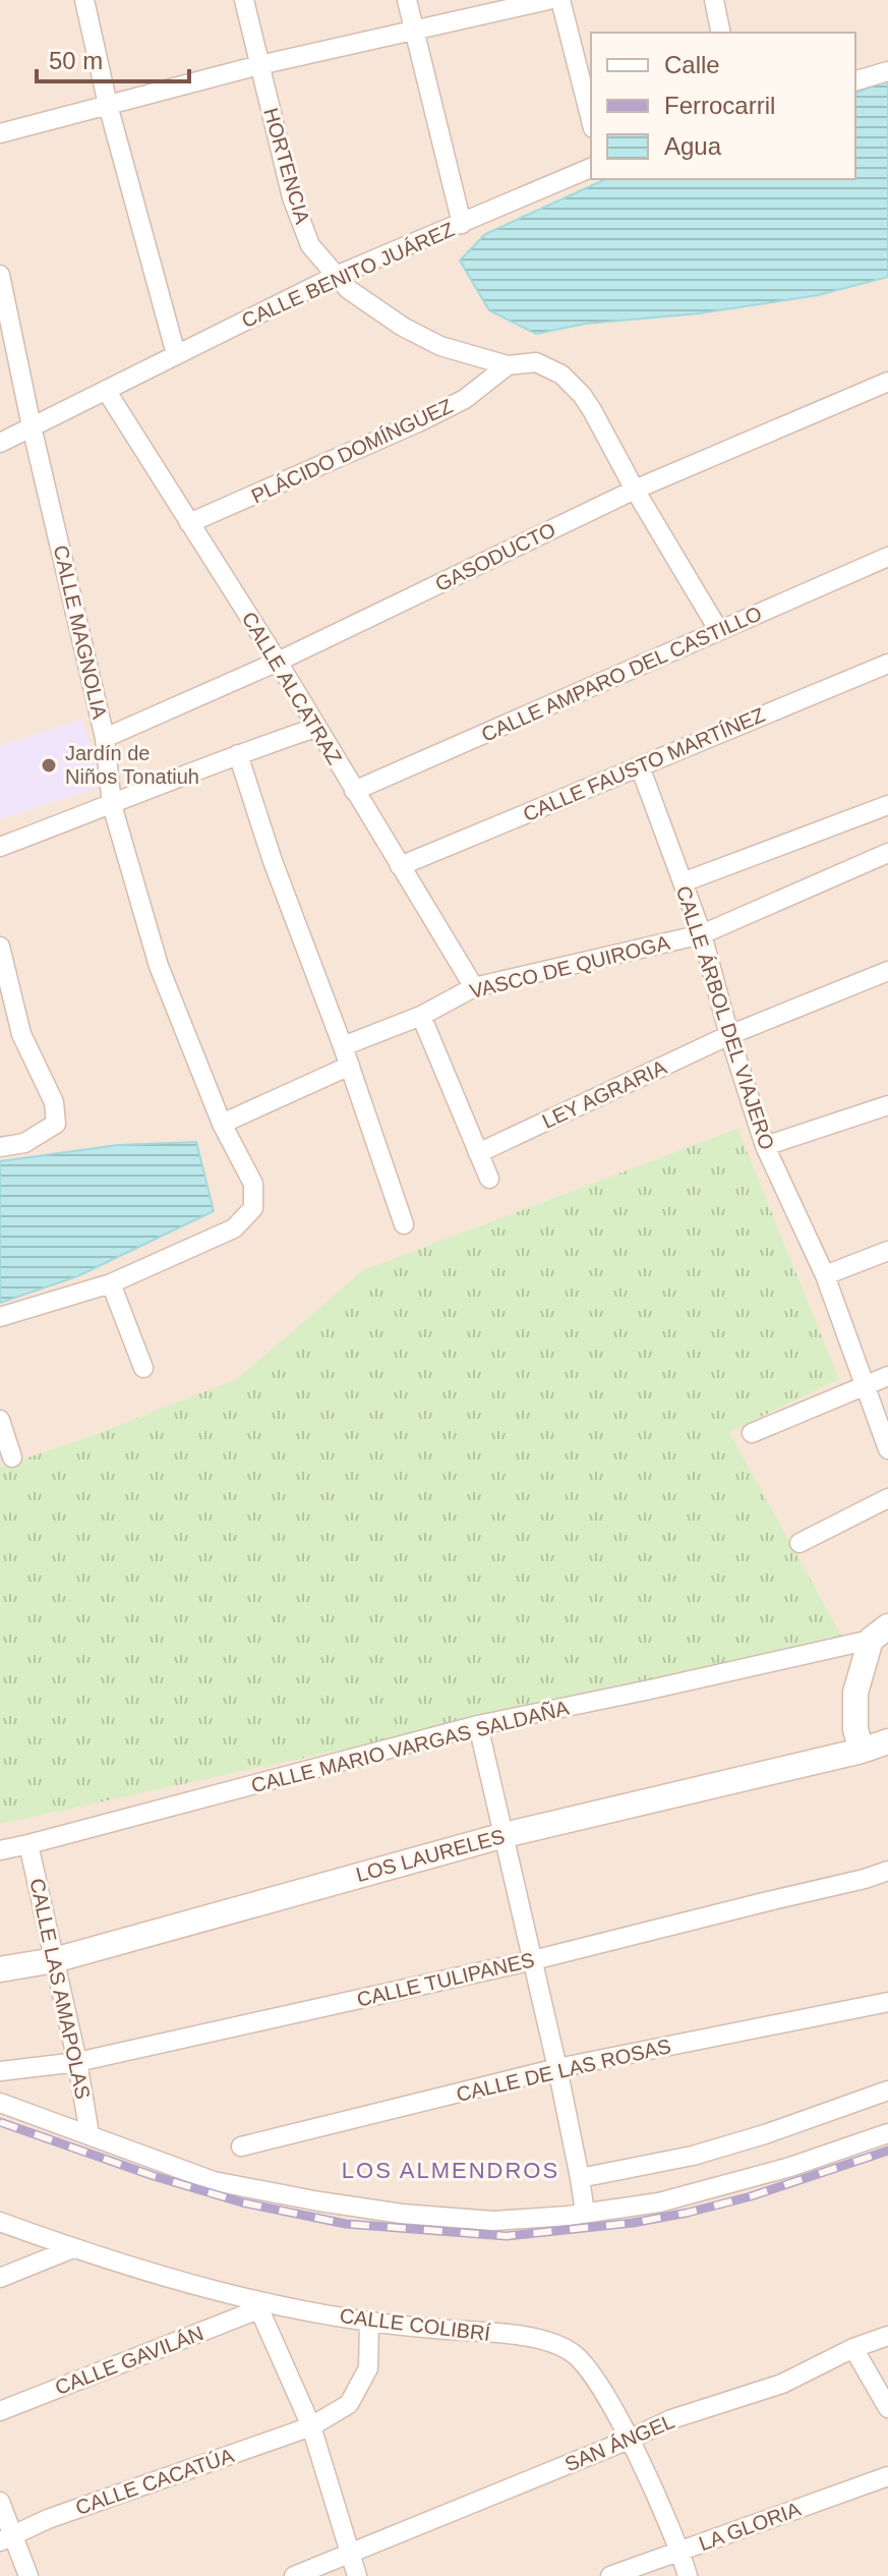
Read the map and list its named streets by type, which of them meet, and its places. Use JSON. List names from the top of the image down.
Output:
{
  "streets": {
    "street": [
      "HORTENCIA",
      "CALLE BENITO JUÁREZ",
      "PLÁCIDO DOMÍNGUEZ",
      "GASODUCTO",
      "CALLE MAGNOLIA",
      "CALLE AMPARO DEL CASTILLO",
      "CALLE ALCATRAZ",
      "CALLE FAUSTO MARTÍNEZ",
      "VASCO DE QUIROGA",
      "CALLE ÁRBOL DEL VIAJERO",
      "LEY AGRARIA",
      "CALLE MARIO VARGAS SALDAÑA",
      "LOS LAURELES",
      "CALLE TULIPANES",
      "CALLE LAS AMAPOLAS",
      "CALLE DE LAS ROSAS",
      "CALLE COLIBRÍ",
      "CALLE GAVILÁN",
      "SAN ÁNGEL",
      "CALLE CACATÚA",
      "LA GLORIA"
    ]
  },
  "crossings": [
    ["HORTENCIA", "CALLE BENITO JUÁREZ"],
    ["HORTENCIA", "PLÁCIDO DOMÍNGUEZ"],
    ["HORTENCIA", "GASODUCTO"],
    ["HORTENCIA", "CALLE AMPARO DEL CASTILLO"],
    ["CALLE BENITO JUÁREZ", "CALLE MAGNOLIA"],
    ["CALLE BENITO JUÁREZ", "CALLE ALCATRAZ"],
    ["PLÁCIDO DOMÍNGUEZ", "CALLE ALCATRAZ"],
    ["GASODUCTO", "CALLE MAGNOLIA"],
    ["GASODUCTO", "CALLE ALCATRAZ"],
    ["CALLE AMPARO DEL CASTILLO", "CALLE ALCATRAZ"],
    ["CALLE ALCATRAZ", "CALLE FAUSTO MARTÍNEZ"],
    ["CALLE ALCATRAZ", "VASCO DE QUIROGA"],
    ["CALLE FAUSTO MARTÍNEZ", "CALLE ÁRBOL DEL VIAJERO"],
    ["VASCO DE QUIROGA", "CALLE ÁRBOL DEL VIAJERO"],
    ["CALLE ÁRBOL DEL VIAJERO", "LEY AGRARIA"],
    ["CALLE MARIO VARGAS SALDAÑA", "CALLE LAS AMAPOLAS"],
    ["LOS LAURELES", "CALLE LAS AMAPOLAS"],
    ["CALLE TULIPANES", "CALLE LAS AMAPOLAS"],
    ["CALLE COLIBRÍ", "CALLE GAVILÁN"],
    ["CALLE COLIBRÍ", "SAN ÁNGEL"],
    ["CALLE COLIBRÍ", "CALLE CACATÚA"]
  ],
  "districts": ["LOS ALMENDROS"],
  "places": ["Jardín de Niños Tonatiuh"],
  "legend": ["Calle", "Ferrocarril", "Agua"],
  "scale_bar": "50 m"
}
